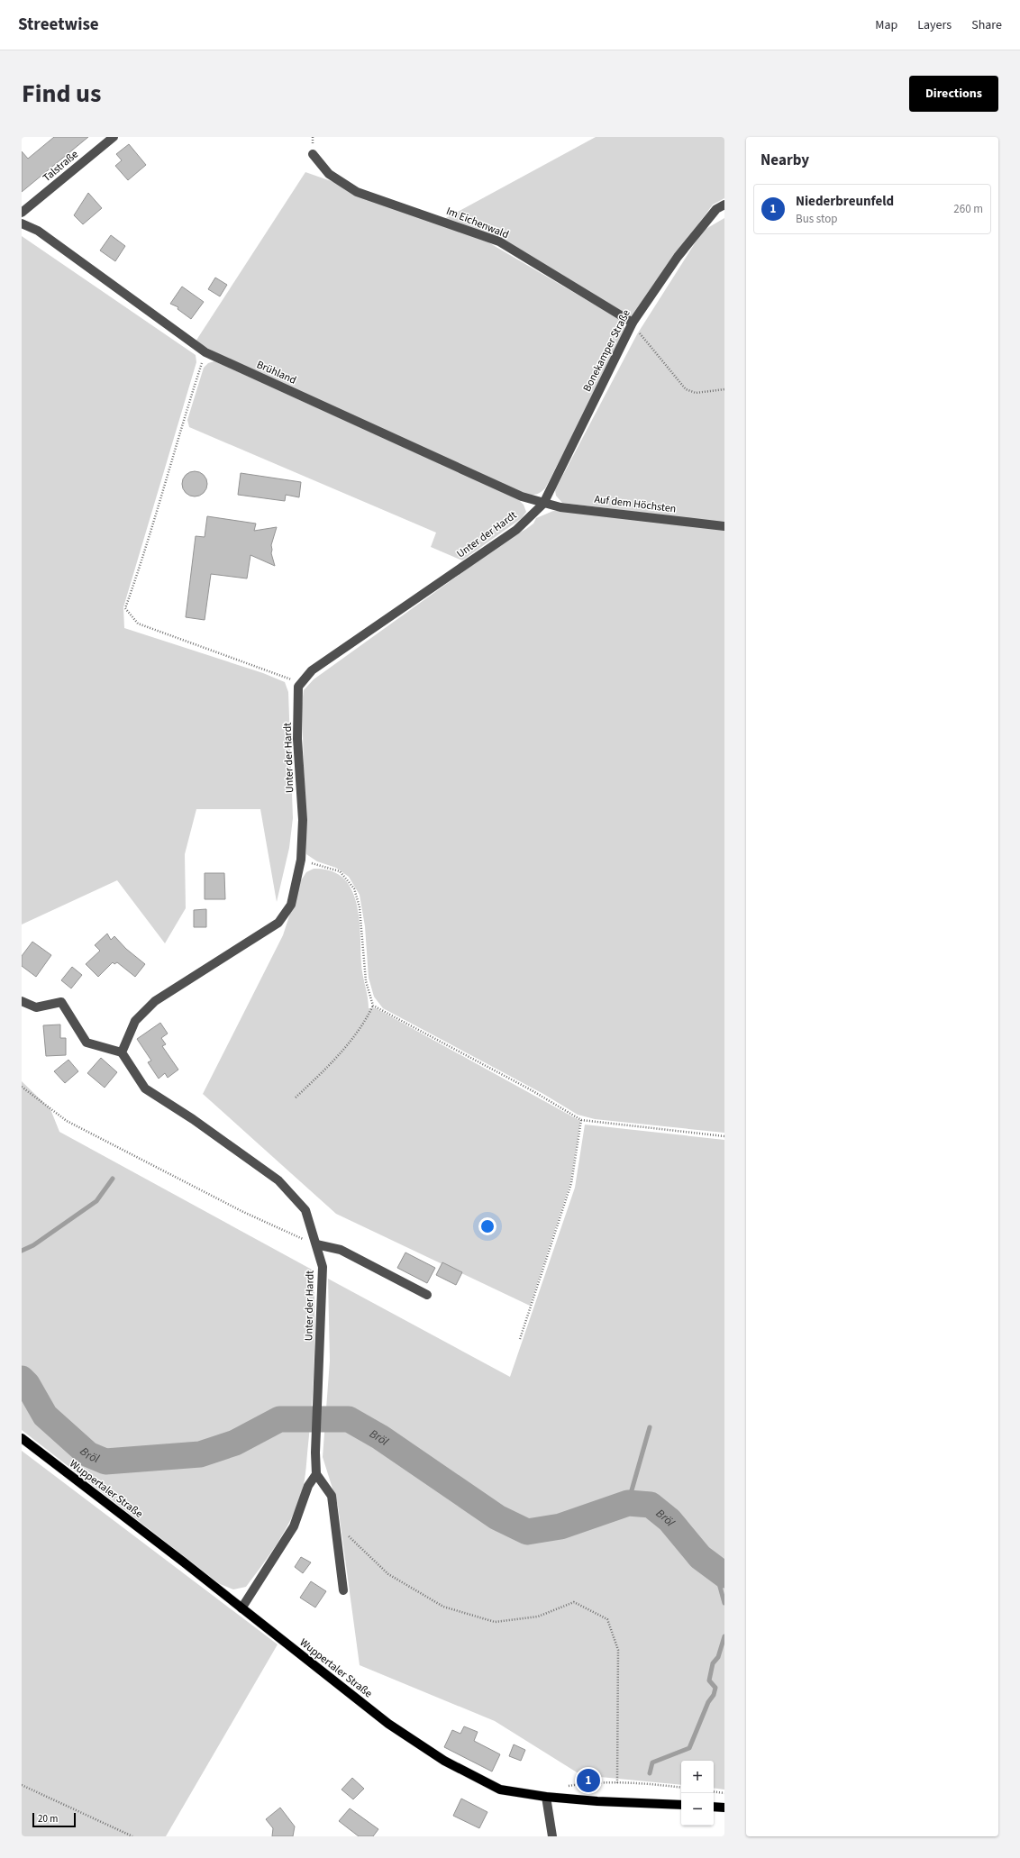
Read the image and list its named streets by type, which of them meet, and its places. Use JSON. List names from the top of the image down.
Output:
{
  "streets": {
    "main road": ["Wuppertaler Straße"],
    "street": [
      "Talstraße",
      "Im Eichenwald",
      "Bonekamper Straße",
      "Brühland",
      "Auf dem Höchsten",
      "Unter der Hardt"
    ]
  },
  "crossings": [
    ["Im Eichenwald", "Bonekamper Straße"],
    ["Bonekamper Straße", "Brühland"],
    ["Bonekamper Straße", "Auf dem Höchsten"],
    ["Bonekamper Straße", "Unter der Hardt"],
    ["Brühland", "Auf dem Höchsten"],
    ["Brühland", "Unter der Hardt"],
    ["Auf dem Höchsten", "Unter der Hardt"]
  ],
  "water": ["Bröl"],
  "scale_bar": "20 m",
  "page": {
    "header": "Streetwise",
    "nav": ["Map", "Layers", "Share"],
    "title": "Find us",
    "buttons": "Directions",
    "heading": "Nearby",
    "list": [
      {
        "mark": "1",
        "name": "Niederbreunfeld",
        "note": "Bus stop",
        "value": "260 m"
      }
    ],
    "map_buttons": ["+", "−"],
    "pins": "1",
    "scale": "20 m"
  }
}
